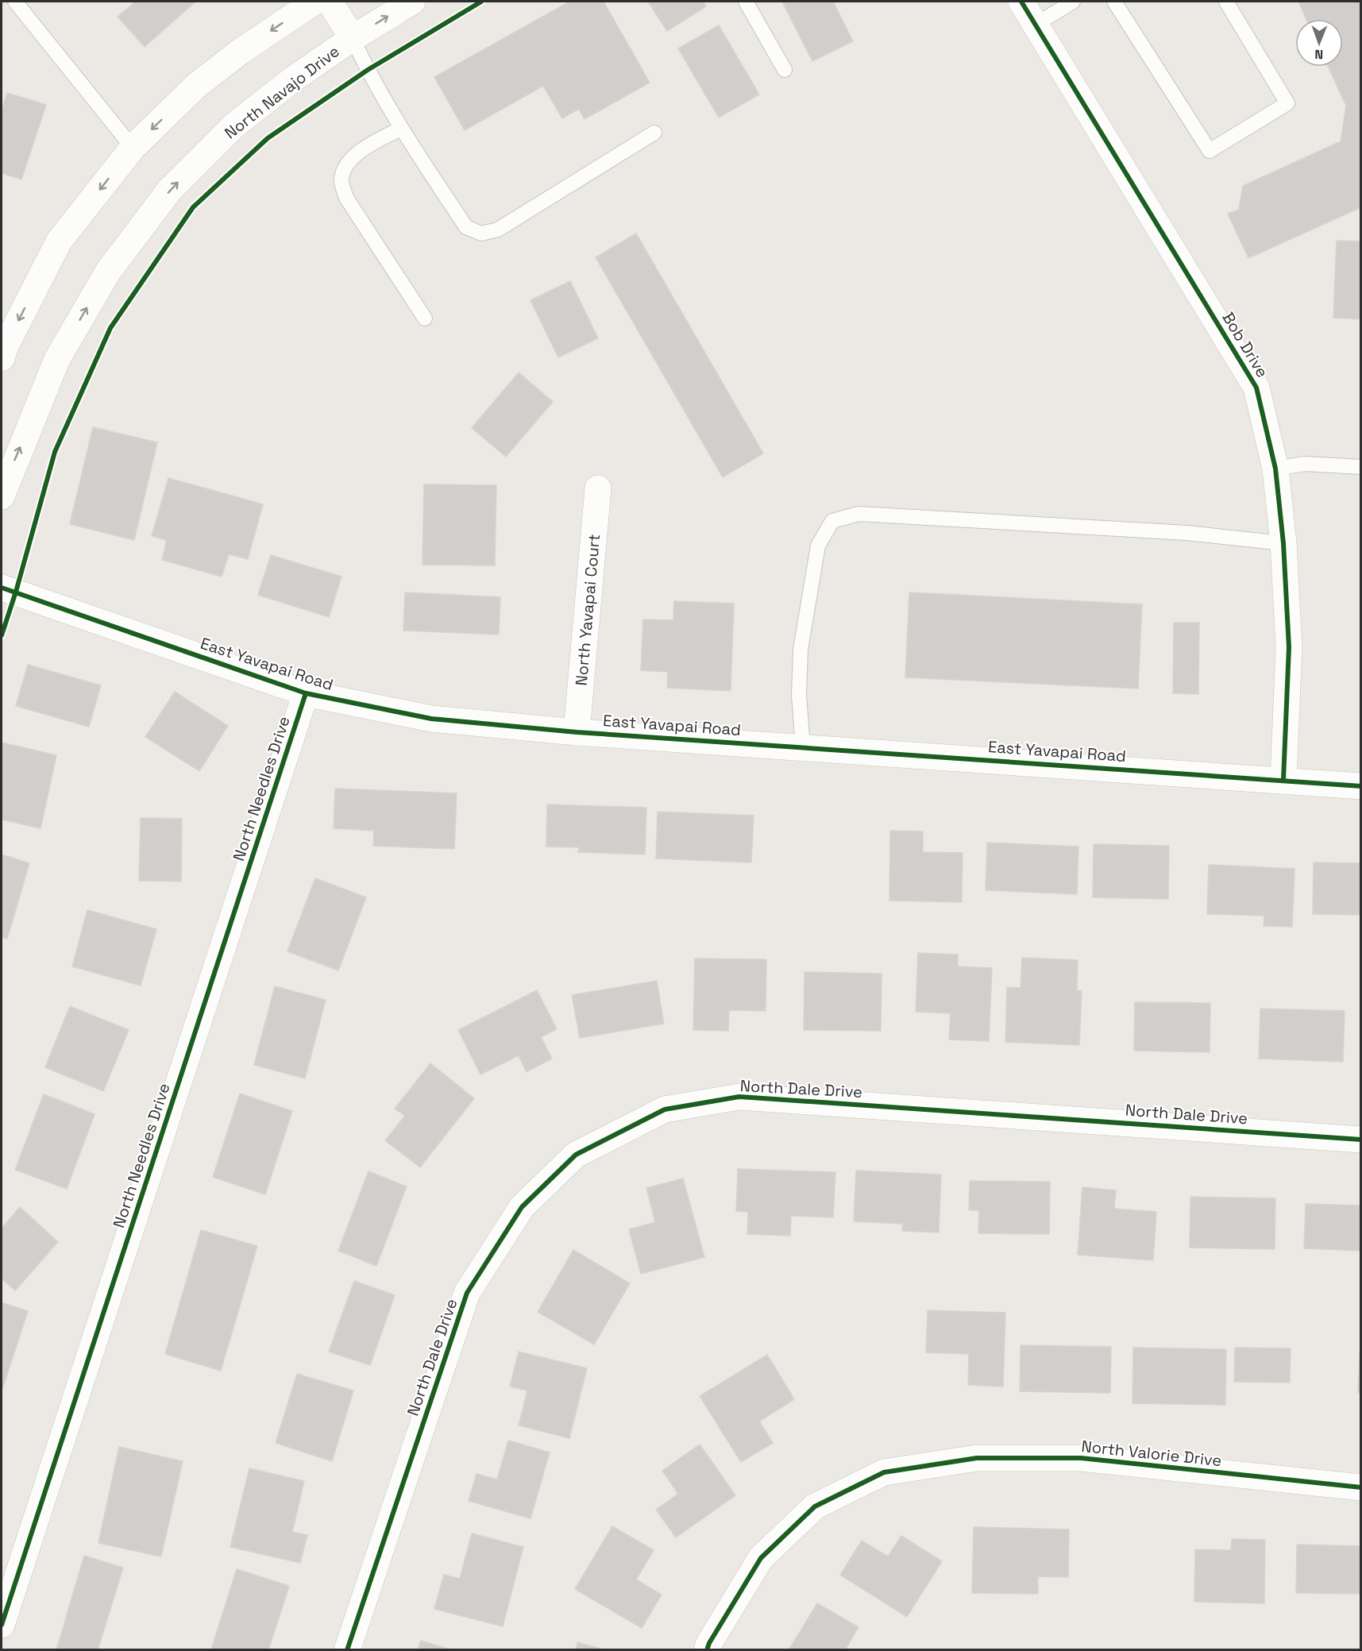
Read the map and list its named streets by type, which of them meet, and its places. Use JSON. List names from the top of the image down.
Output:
{
  "streets": {
    "street": [
      "North Navajo Drive",
      "Bob Drive",
      "North Yavapai Court",
      "East Yavapai Road",
      "North Needles Drive",
      "North Dale Drive",
      "North Valorie Drive"
    ]
  },
  "crossings": [
    ["Bob Drive", "East Yavapai Road"],
    ["North Yavapai Court", "East Yavapai Road"],
    ["East Yavapai Road", "North Needles Drive"]
  ],
  "north": "bottom"
}
